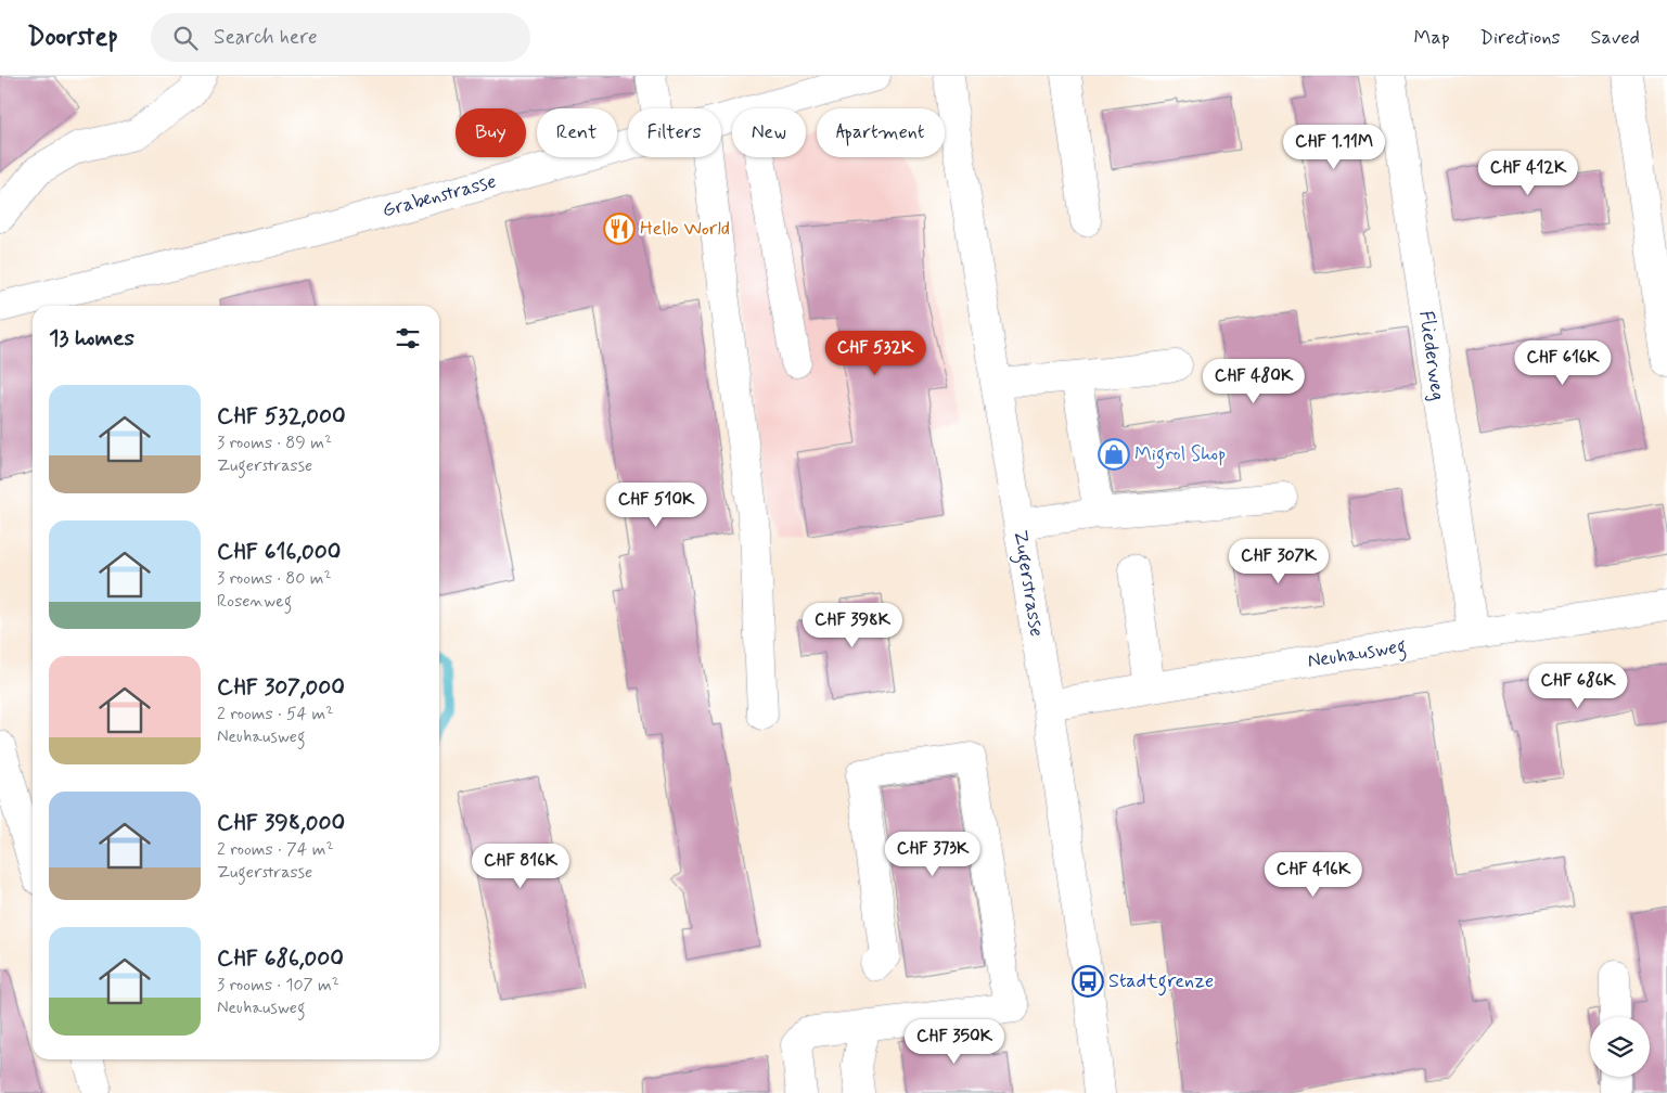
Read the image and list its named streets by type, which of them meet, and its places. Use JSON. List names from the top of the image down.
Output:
{
  "streets": {
    "street": [
      "Grabenstrasse",
      "Fliederweg",
      "Zugerstrasse",
      "Neuhausweg"
    ]
  },
  "crossings": [
    ["Fliederweg", "Neuhausweg"],
    ["Zugerstrasse", "Neuhausweg"]
  ],
  "places": {
    "restaurant": ["Hello World"],
    "shop": ["Migrol Shop"],
    "bus stop": ["Stadtgrenze"]
  },
  "page": {
    "header": "Doorstep",
    "search": "Search here",
    "nav": ["Map", "Directions", "Saved"],
    "chip": [
      "Buy",
      "Rent",
      "Filters",
      "New",
      "Apartment"
    ],
    "price": [
      "CHF 1.11M",
      "CHF 412K",
      "CHF 532K",
      "CHF 616K",
      "CHF 480K",
      "CHF 510K",
      "CHF 307K",
      "CHF 398K",
      "CHF 686K",
      "CHF 373K",
      "CHF 816K",
      "CHF 416K",
      "CHF 350K"
    ],
    "heading": "13 homes",
    "list": [
      {
        "name": "CHF 532,000",
        "note": "3 rooms · 89 m² · Zugerstrasse"
      },
      {
        "name": "CHF 616,000",
        "note": "3 rooms · 80 m² · Rosenweg"
      },
      {
        "name": "CHF 307,000",
        "note": "2 rooms · 54 m² · Neuhausweg"
      },
      {
        "name": "CHF 398,000",
        "note": "2 rooms · 74 m² · Zugerstrasse"
      },
      {
        "name": "CHF 686,000",
        "note": "3 rooms · 107 m² · Neuhausweg"
      }
    ]
  }
}
